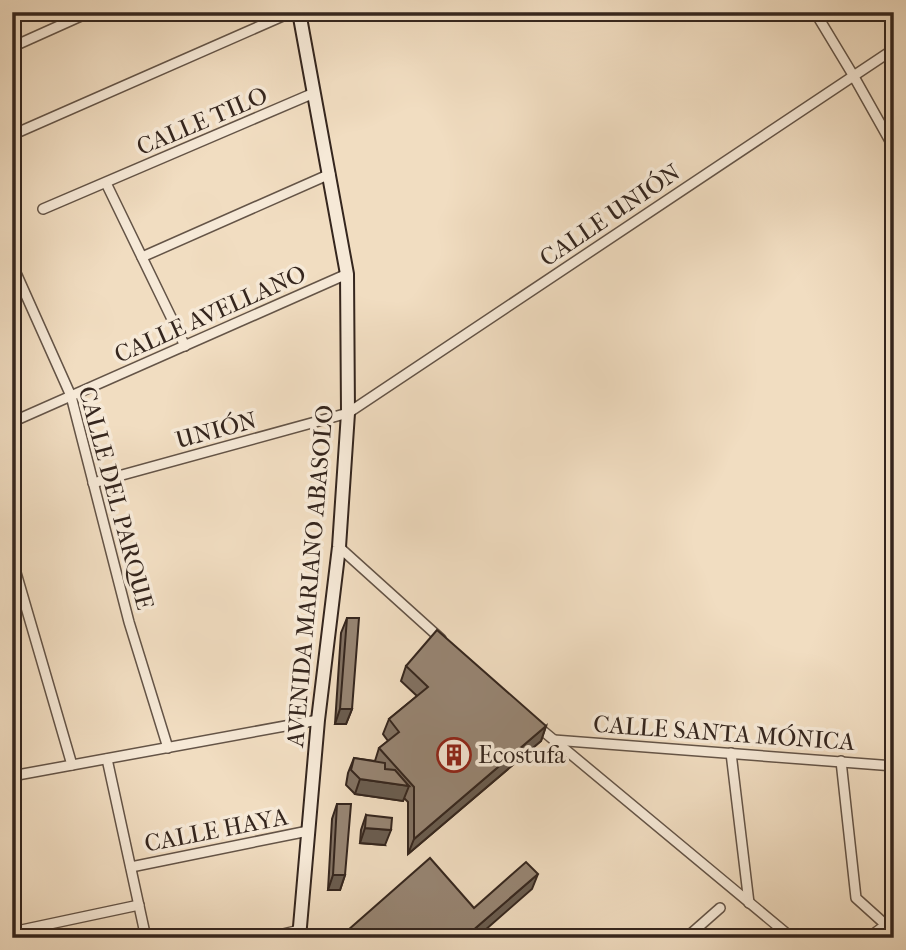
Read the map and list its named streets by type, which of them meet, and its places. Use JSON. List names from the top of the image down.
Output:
{
  "streets": {
    "street": [
      "CALLE TILO",
      "CALLE UNIÓN",
      "CALLE AVELLANO",
      "UNIÓN",
      "CALLE DEL PARQUE",
      "AVENIDA MARIANO ABASOLO",
      "CALLE SANTA MÓNICA",
      "CALLE HAYA"
    ]
  },
  "crossings": [
    ["CALLE TILO", "AVENIDA MARIANO ABASOLO"],
    ["CALLE UNIÓN", "UNIÓN"],
    ["CALLE UNIÓN", "AVENIDA MARIANO ABASOLO"],
    ["CALLE AVELLANO", "CALLE DEL PARQUE"],
    ["CALLE AVELLANO", "AVENIDA MARIANO ABASOLO"],
    ["UNIÓN", "CALLE DEL PARQUE"],
    ["UNIÓN", "AVENIDA MARIANO ABASOLO"],
    ["AVENIDA MARIANO ABASOLO", "CALLE HAYA"]
  ],
  "places": {
    "building": ["Ecostufa"]
  }
}
